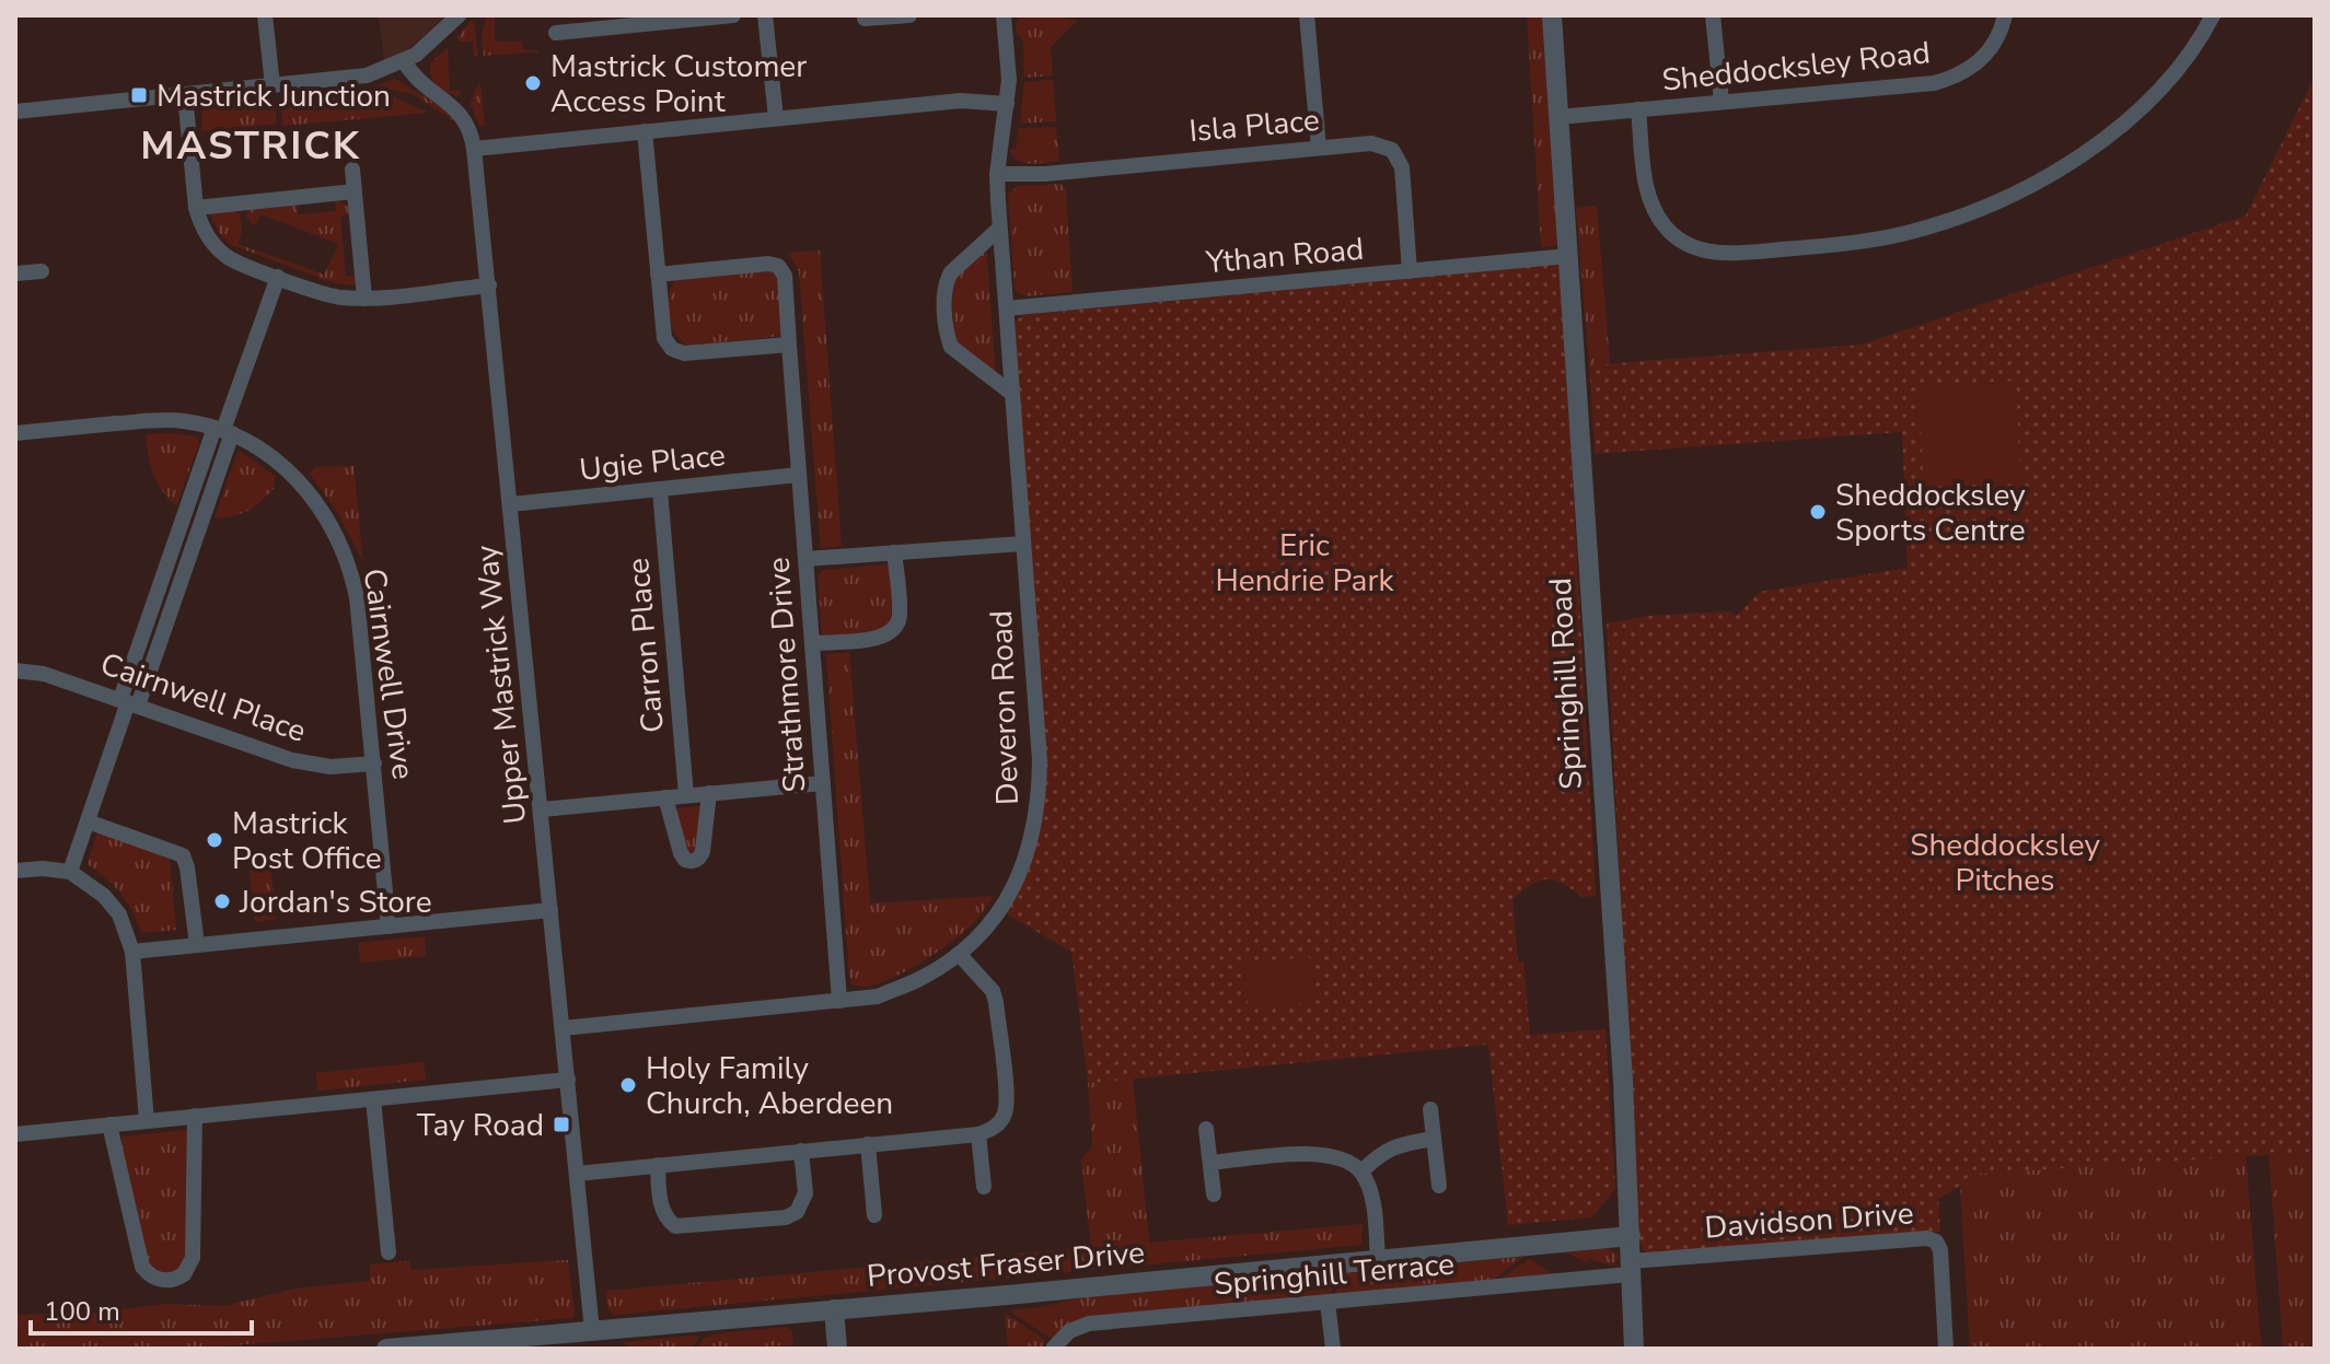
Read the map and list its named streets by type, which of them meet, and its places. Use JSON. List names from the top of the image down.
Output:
{
  "streets": {
    "street": [
      "Sheddocksley Road",
      "Isla Place",
      "Ythan Road",
      "Ugie Place",
      "Carron Place",
      "Cairnwell Drive",
      "Strathmore Drive",
      "Springhill Road",
      "Upper Mastrick Way",
      "Cairnwell Place",
      "Deveron Road",
      "Davidson Drive",
      "Provost Fraser Drive",
      "Springhill Terrace"
    ]
  },
  "crossings": [
    ["Sheddocksley Road", "Springhill Road"],
    ["Isla Place", "Ythan Road"],
    ["Isla Place", "Deveron Road"],
    ["Ythan Road", "Springhill Road"],
    ["Ythan Road", "Deveron Road"],
    ["Ugie Place", "Carron Place"],
    ["Ugie Place", "Strathmore Drive"],
    ["Ugie Place", "Upper Mastrick Way"],
    ["Cairnwell Drive", "Cairnwell Place"],
    ["Strathmore Drive", "Deveron Road"],
    ["Springhill Road", "Davidson Drive"],
    ["Springhill Road", "Provost Fraser Drive"],
    ["Springhill Road", "Springhill Terrace"],
    ["Upper Mastrick Way", "Deveron Road"],
    ["Upper Mastrick Way", "Provost Fraser Drive"],
    ["Davidson Drive", "Springhill Terrace"]
  ],
  "districts": ["MASTRICK"],
  "parks": ["Eric Hendrie Park", "Sheddocksley Pitches"],
  "places": {
    "other": [
      "Mastrick Customer Access Point",
      "Sheddocksley Sports Centre",
      "Mastrick Post Office",
      "Jordan's Store",
      "Holy Family Church, Aberdeen"
    ],
    "transit": ["Mastrick Junction", "Tay Road"]
  },
  "scale_bar": "100 m"
}
